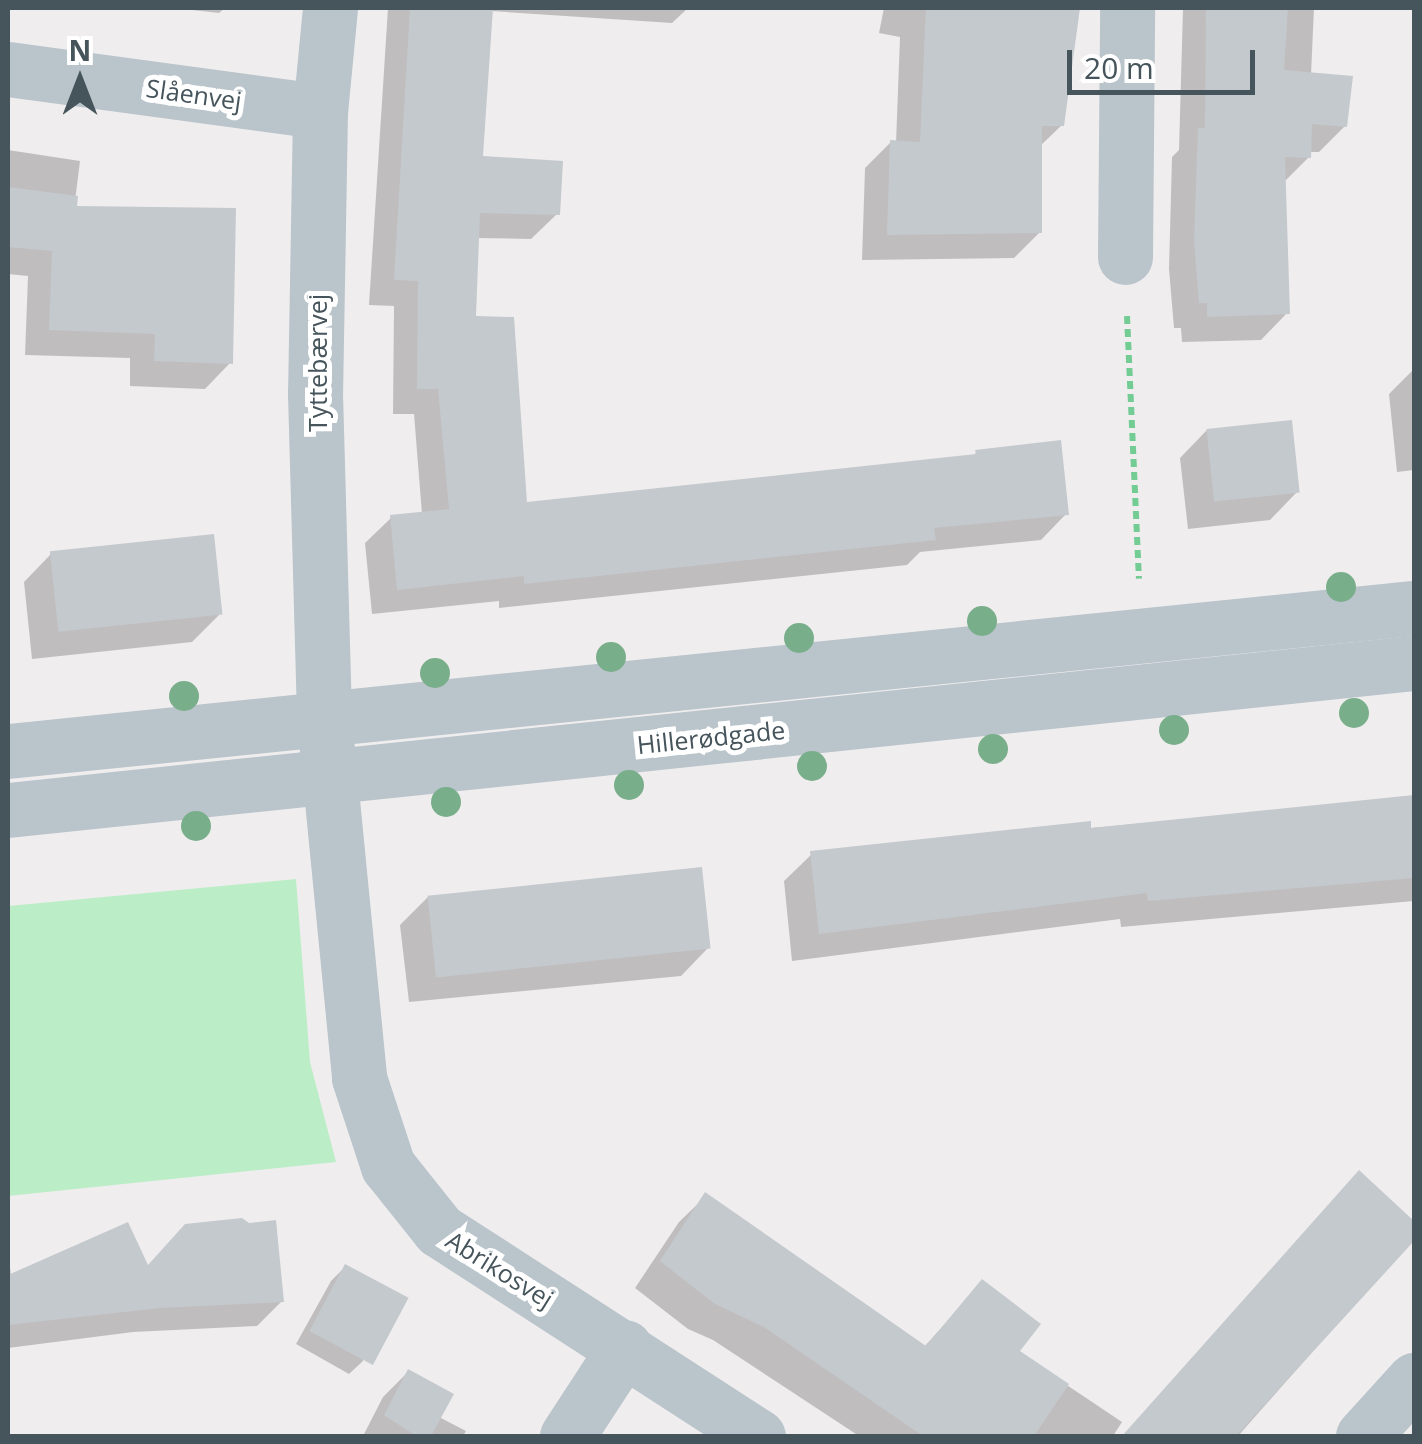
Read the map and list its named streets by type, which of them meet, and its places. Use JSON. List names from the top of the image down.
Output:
{
  "streets": {
    "street": [
      "Slåenvej",
      "Tyttebærvej",
      "Hillerødgade",
      "Abrikosvej"
    ]
  },
  "crossings": [
    ["Slåenvej", "Tyttebærvej"],
    ["Tyttebærvej", "Abrikosvej"],
    ["Hillerødgade", "Abrikosvej"]
  ],
  "scale_bar": "20 m",
  "north": "top"
}
